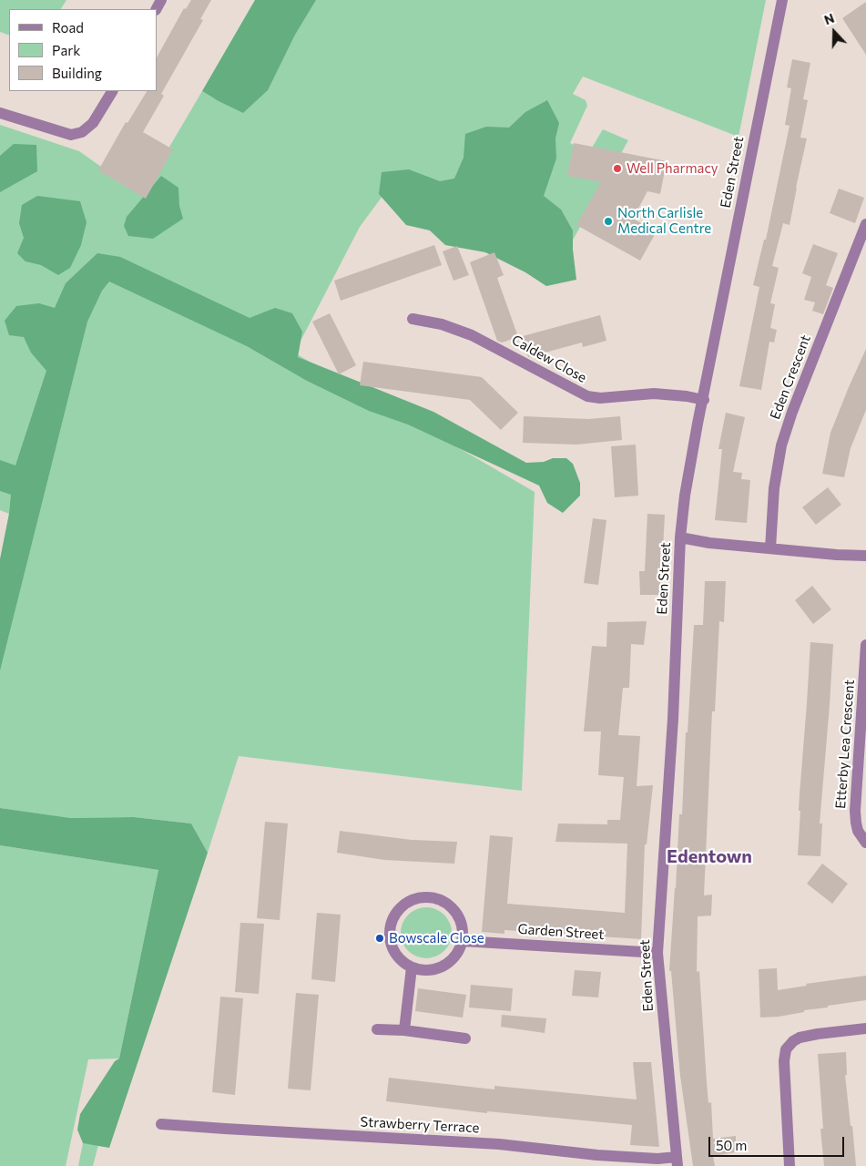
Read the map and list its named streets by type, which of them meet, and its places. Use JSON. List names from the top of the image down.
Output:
{
  "streets": {
    "street": [
      "Eden Street",
      "Caldew Close",
      "Eden Crescent",
      "Etterby Lea Crescent",
      "Garden Street",
      "Strawberry Terrace"
    ]
  },
  "crossings": [
    ["Eden Street", "Caldew Close"],
    ["Eden Street", "Garden Street"],
    ["Eden Street", "Strawberry Terrace"]
  ],
  "districts": ["Edentown"],
  "places": ["Well Pharmacy", "North Carlisle Medical Centre", "Bowscale Close"],
  "legend": ["Road", "Park", "Building"],
  "scale_bar": "50 m",
  "north": "top"
}
